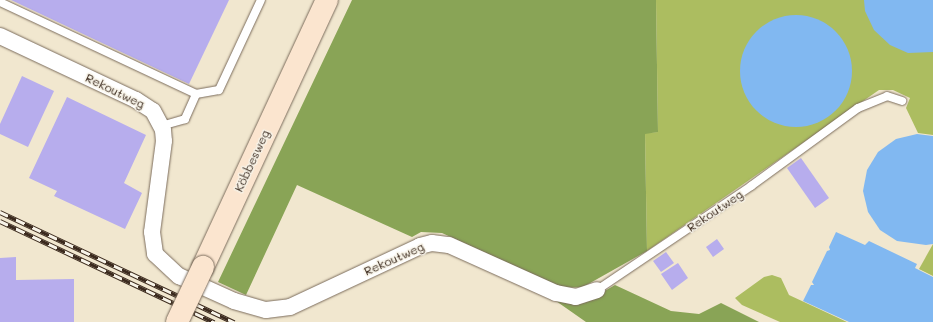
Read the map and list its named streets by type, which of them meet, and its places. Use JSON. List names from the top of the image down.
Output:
{
  "streets": {
    "main road": ["Köbbesweg"],
    "street": ["Rekoutweg"]
  }
}
